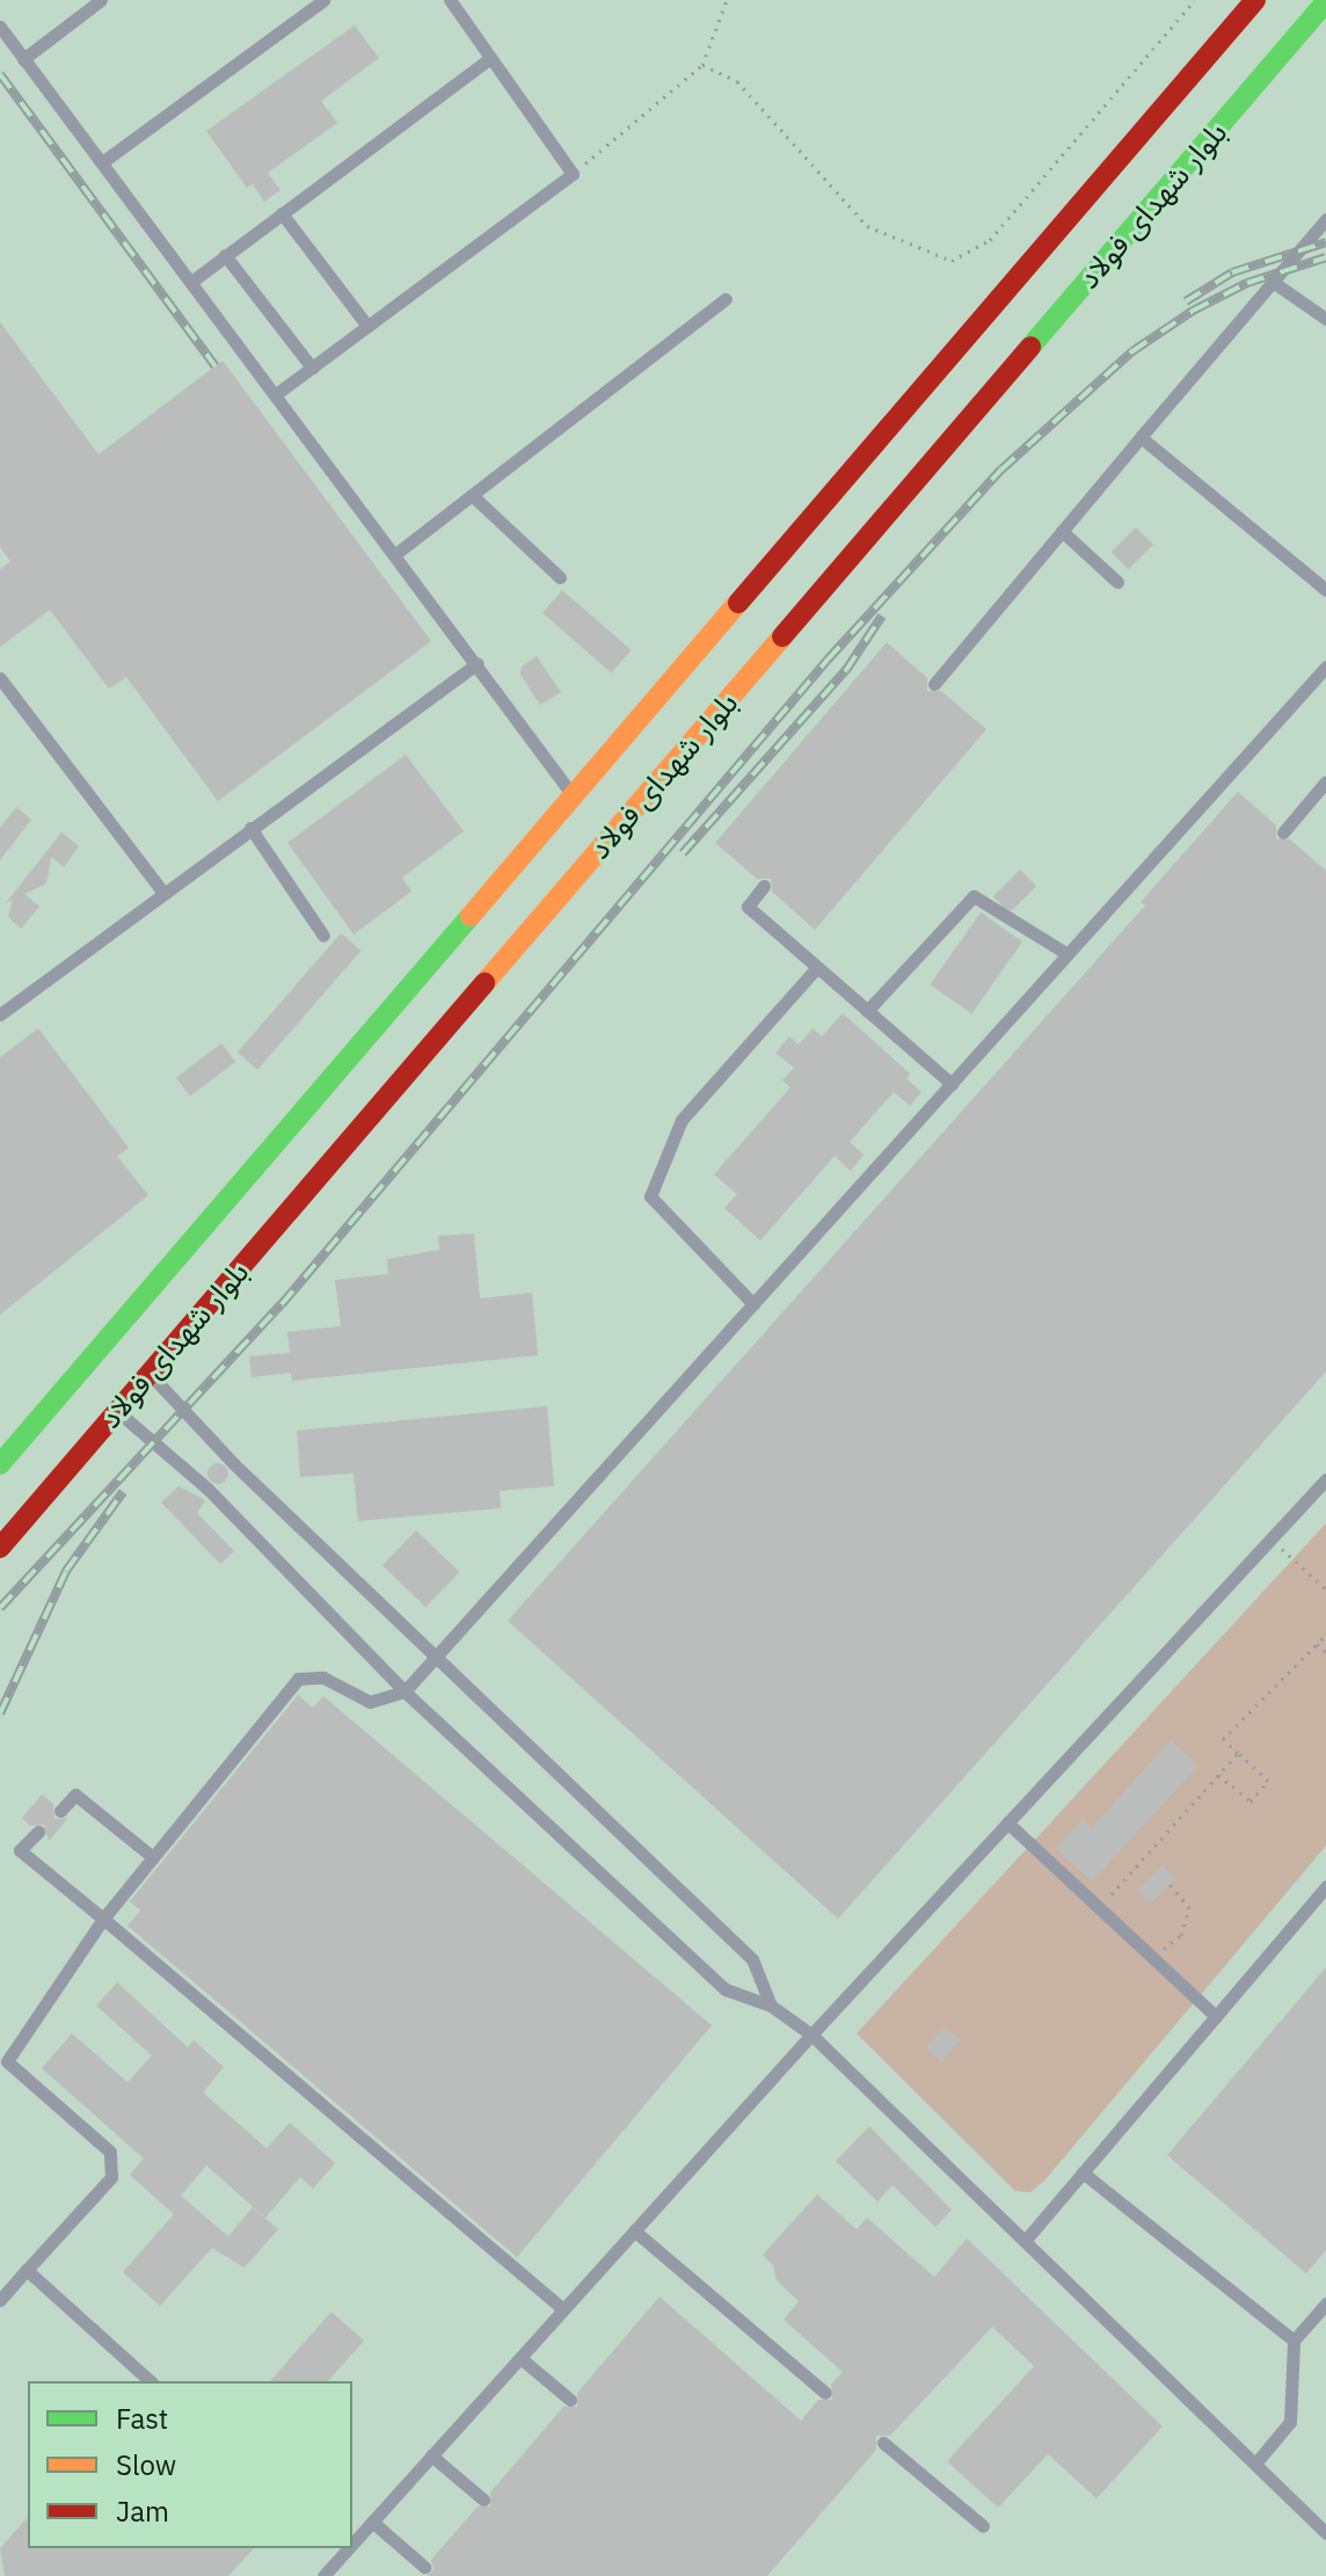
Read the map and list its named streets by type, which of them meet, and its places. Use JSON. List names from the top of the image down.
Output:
{
  "streets": {
    "street": ["بلوار شهدای فولاد"]
  },
  "legend": ["Fast", "Slow", "Jam"]
}
